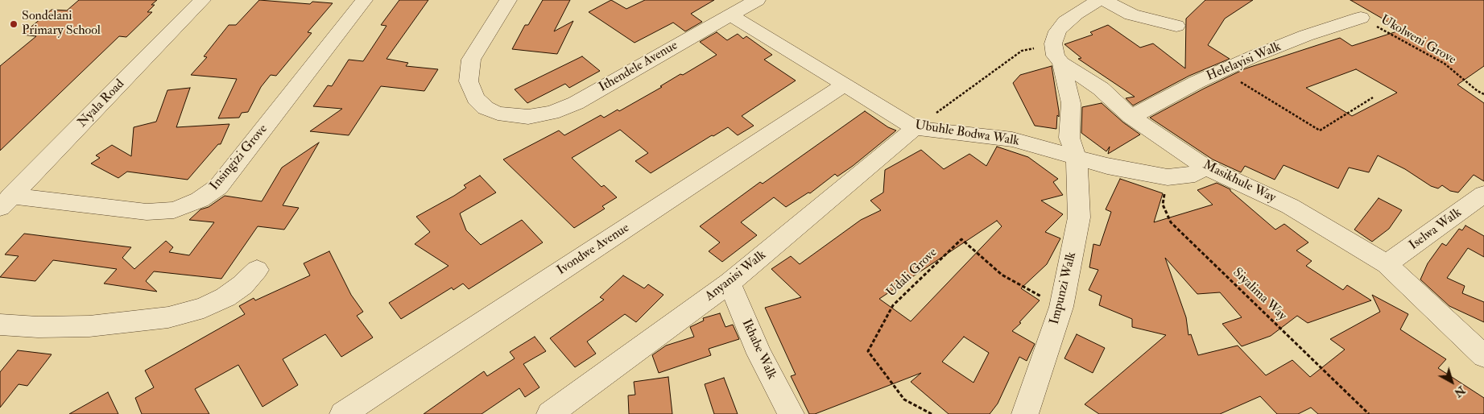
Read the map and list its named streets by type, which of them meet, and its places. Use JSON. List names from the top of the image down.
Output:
{
  "streets": {
    "street": [
      "Helelayisi Walk",
      "Ithendele Avenue",
      "Nyala Road",
      "Ubuhle Bodwa Walk",
      "Insingizi Grove",
      "Masikhule Way",
      "Iselwa Walk",
      "Ivondwe Avenue",
      "Anyanisi Walk",
      "Impunzi Walk",
      "Ikhabe Walk"
    ],
    "path": ["Ukolweni Grove", "Udali Grove", "Siyalima Way"]
  },
  "crossings": [
    ["Ukolweni Grove", "Helelayisi Walk"],
    ["Helelayisi Walk", "Masikhule Way"],
    ["Ithendele Avenue", "Ubuhle Bodwa Walk"],
    ["Nyala Road", "Insingizi Grove"],
    ["Ubuhle Bodwa Walk", "Masikhule Way"],
    ["Ubuhle Bodwa Walk", "Ivondwe Avenue"],
    ["Ubuhle Bodwa Walk", "Anyanisi Walk"],
    ["Ubuhle Bodwa Walk", "Impunzi Walk"],
    ["Ubuhle Bodwa Walk", "Siyalima Way"],
    ["Masikhule Way", "Iselwa Walk"],
    ["Masikhule Way", "Impunzi Walk"],
    ["Udali Grove", "Impunzi Walk"],
    ["Anyanisi Walk", "Ikhabe Walk"]
  ],
  "places": ["Sondelani Primary School"],
  "north": "bottom right"
}
